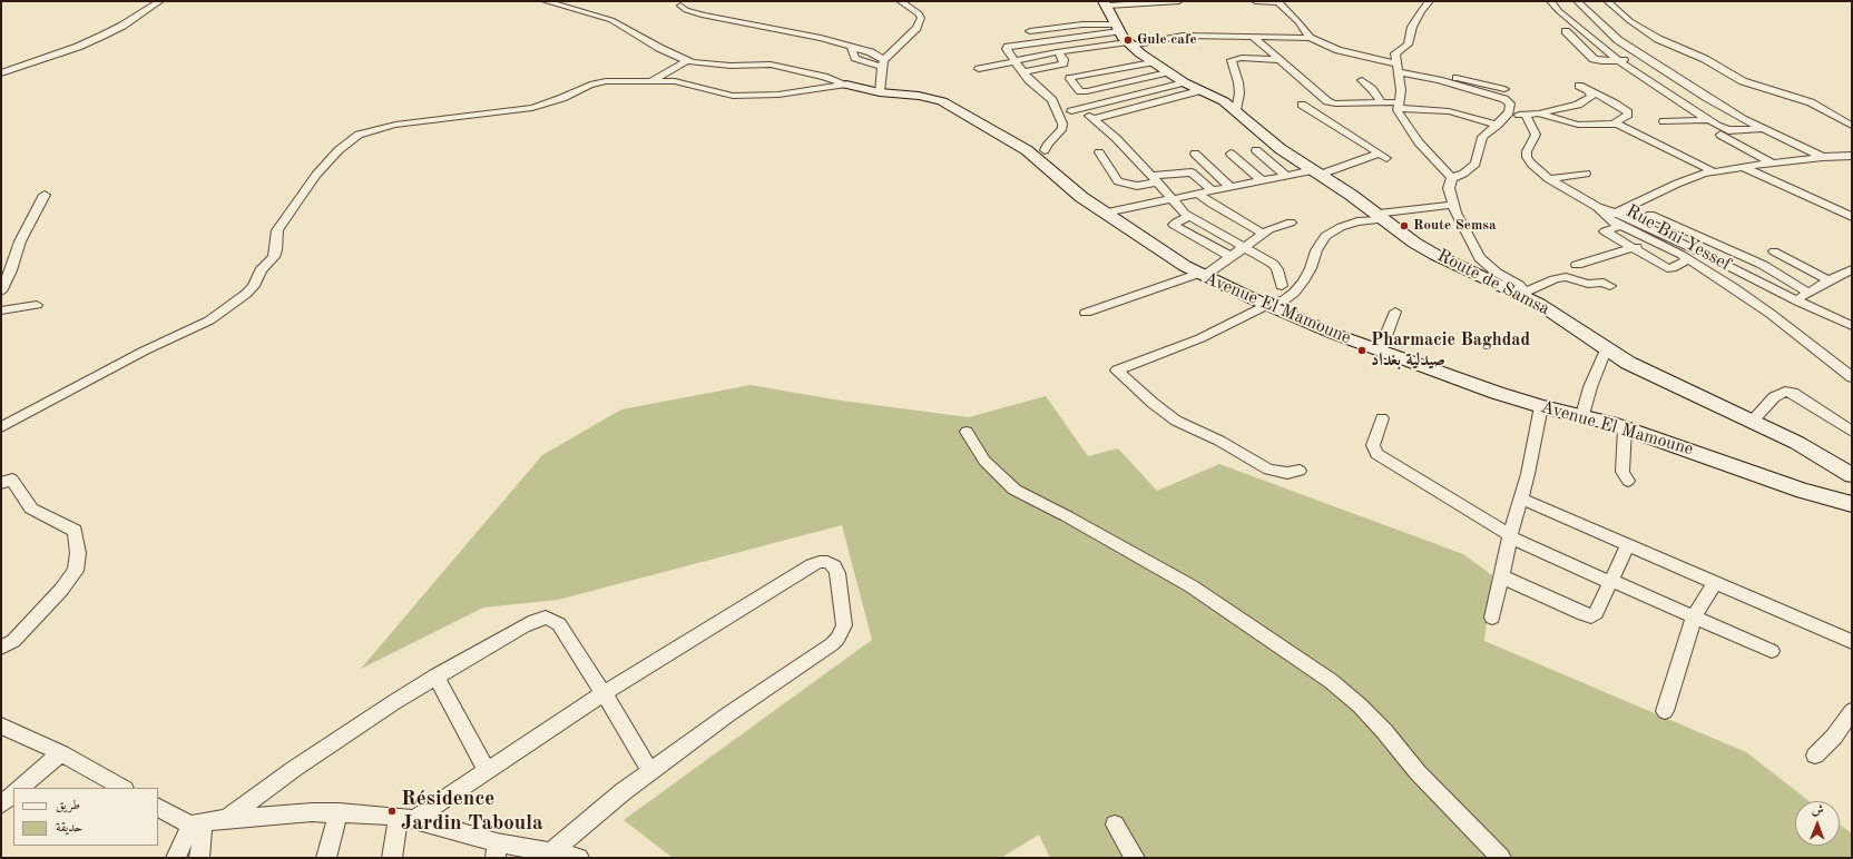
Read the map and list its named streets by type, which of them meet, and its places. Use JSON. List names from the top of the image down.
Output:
{
  "streets": {
    "street": ["Rue Bni Yessef", "Route de Samsa", "Avenue El Mamoune"]
  },
  "places": [
    "Gule cafe",
    "Route Semsa",
    "Pharmacie Baghdad صيدلية بغداد",
    "Résidence Jardin Taboula"
  ],
  "legend": ["طريق", "حديقة"],
  "north": "top"
}
